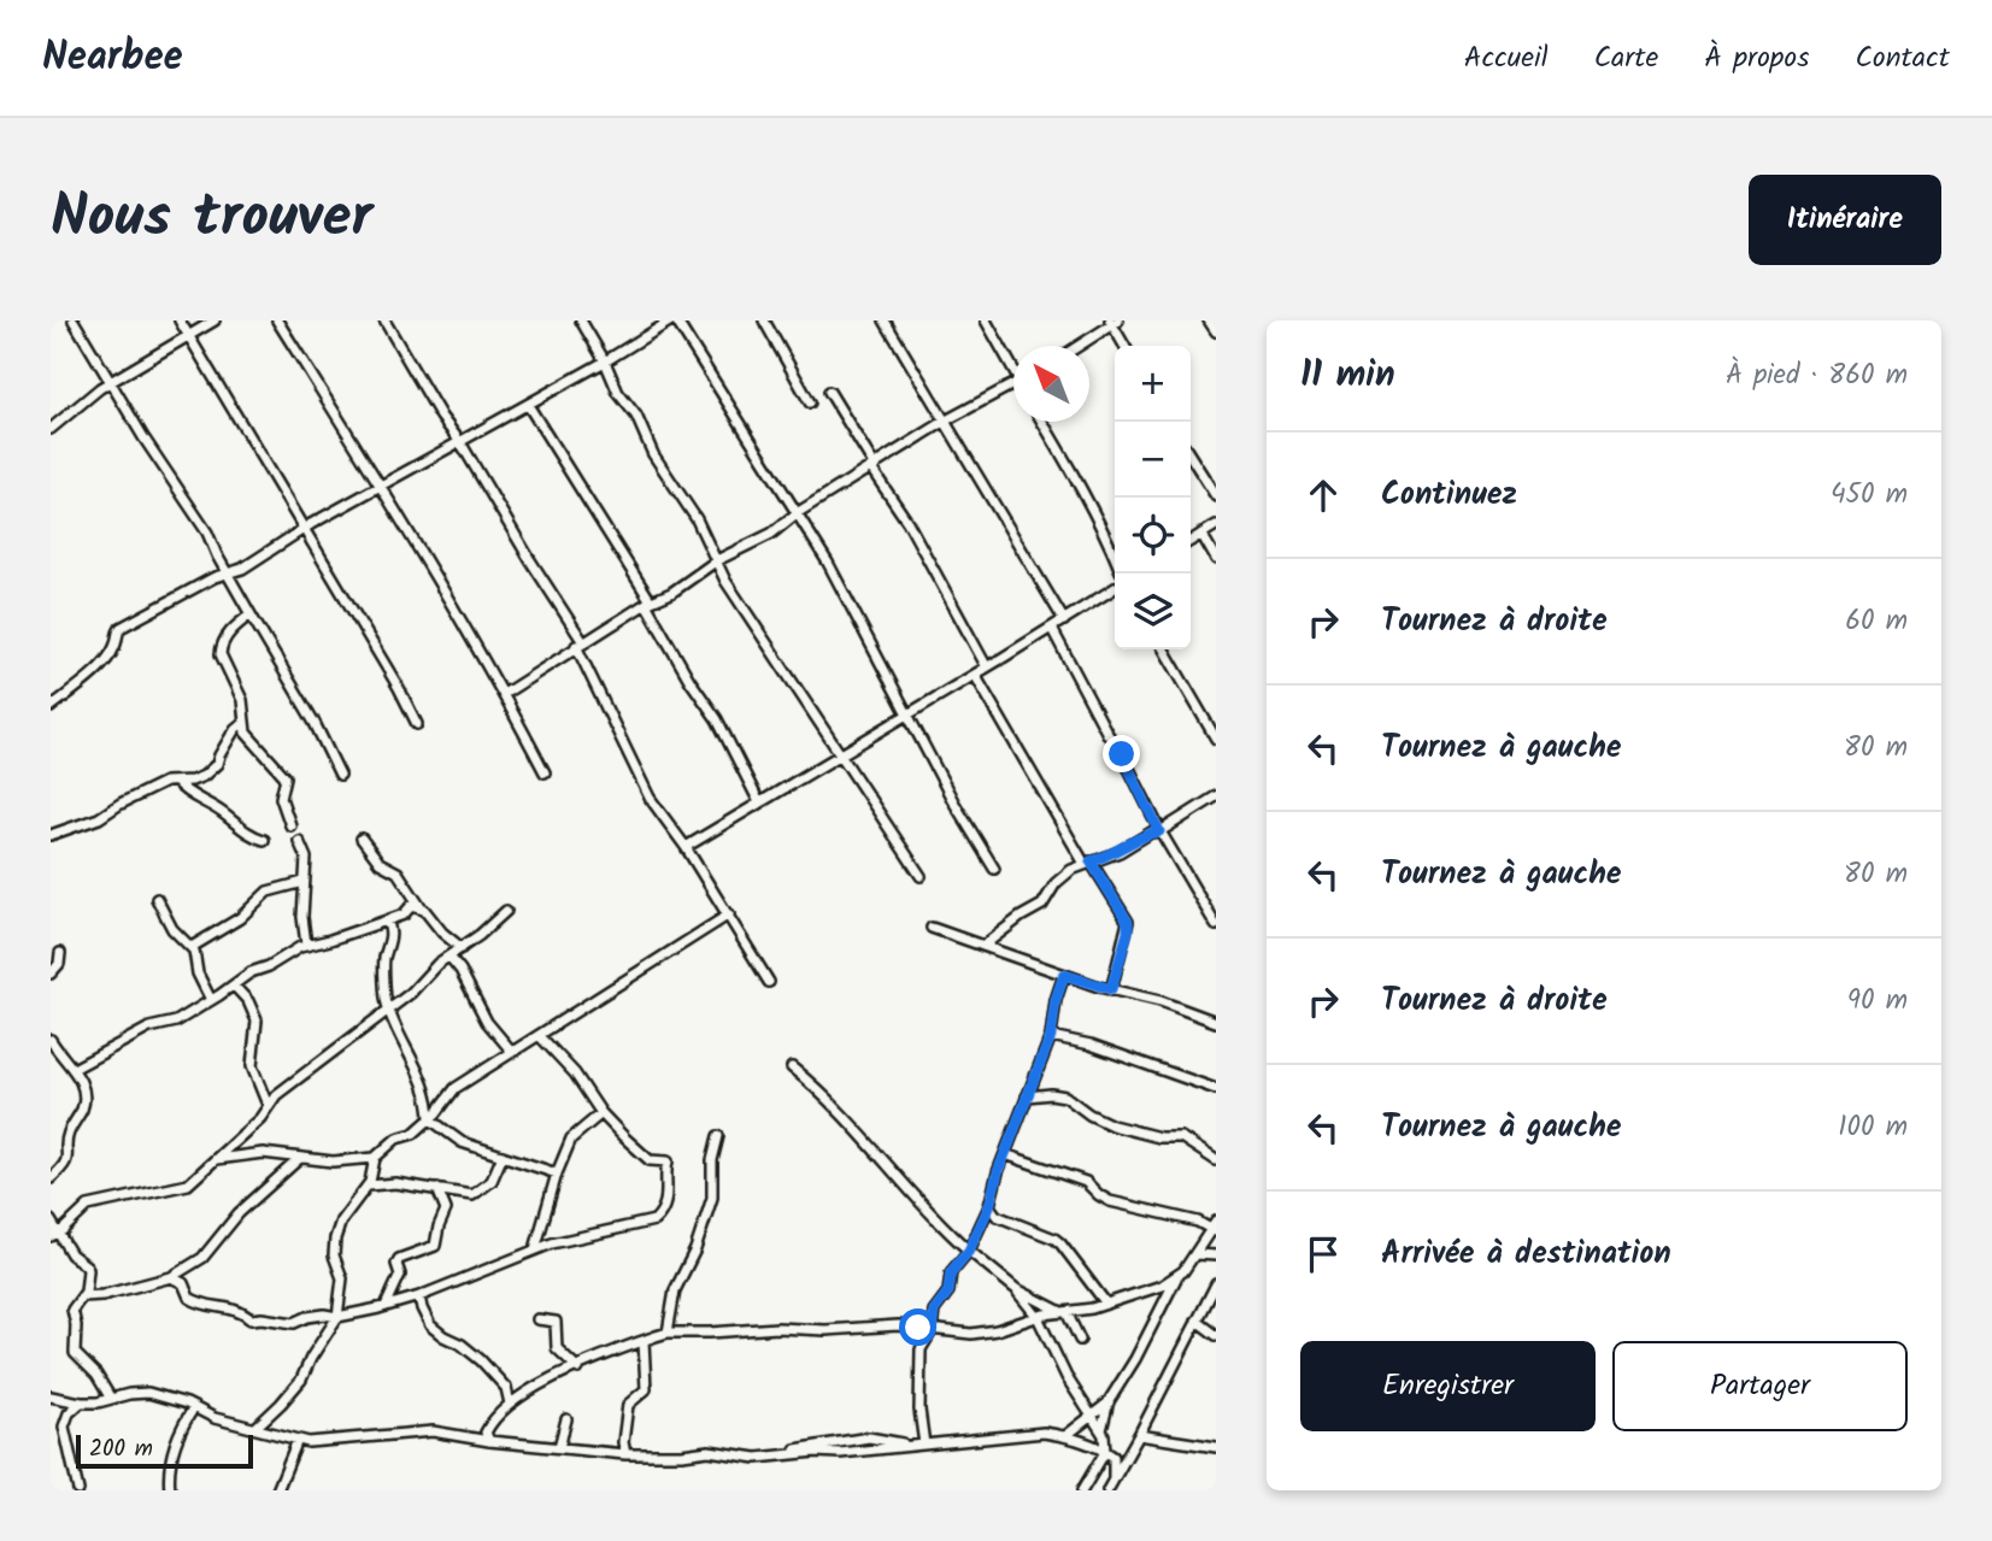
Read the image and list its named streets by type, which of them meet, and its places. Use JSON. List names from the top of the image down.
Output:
{
  "scale_bar": "200 m",
  "north": "top left",
  "page": {
    "header": "Nearbee",
    "nav": [
      "Accueil",
      "Carte",
      "À propos",
      "Contact"
    ],
    "title": "Nous trouver",
    "buttons": [
      "Itinéraire",
      ["Enregistrer", "Partager"]
    ],
    "heading": ["11 min", "À pied · 860 m"],
    "map_buttons": ["+", "−"],
    "list": [
      ["Continuez", "450 m"],
      ["Tournez à droite", "60 m"],
      ["Tournez à gauche", "80 m"],
      ["Tournez à gauche", "80 m"],
      ["Tournez à droite", "90 m"],
      ["Tournez à gauche", "100 m"],
      "Arrivée à destination"
    ],
    "scale": "200 m"
  }
}
